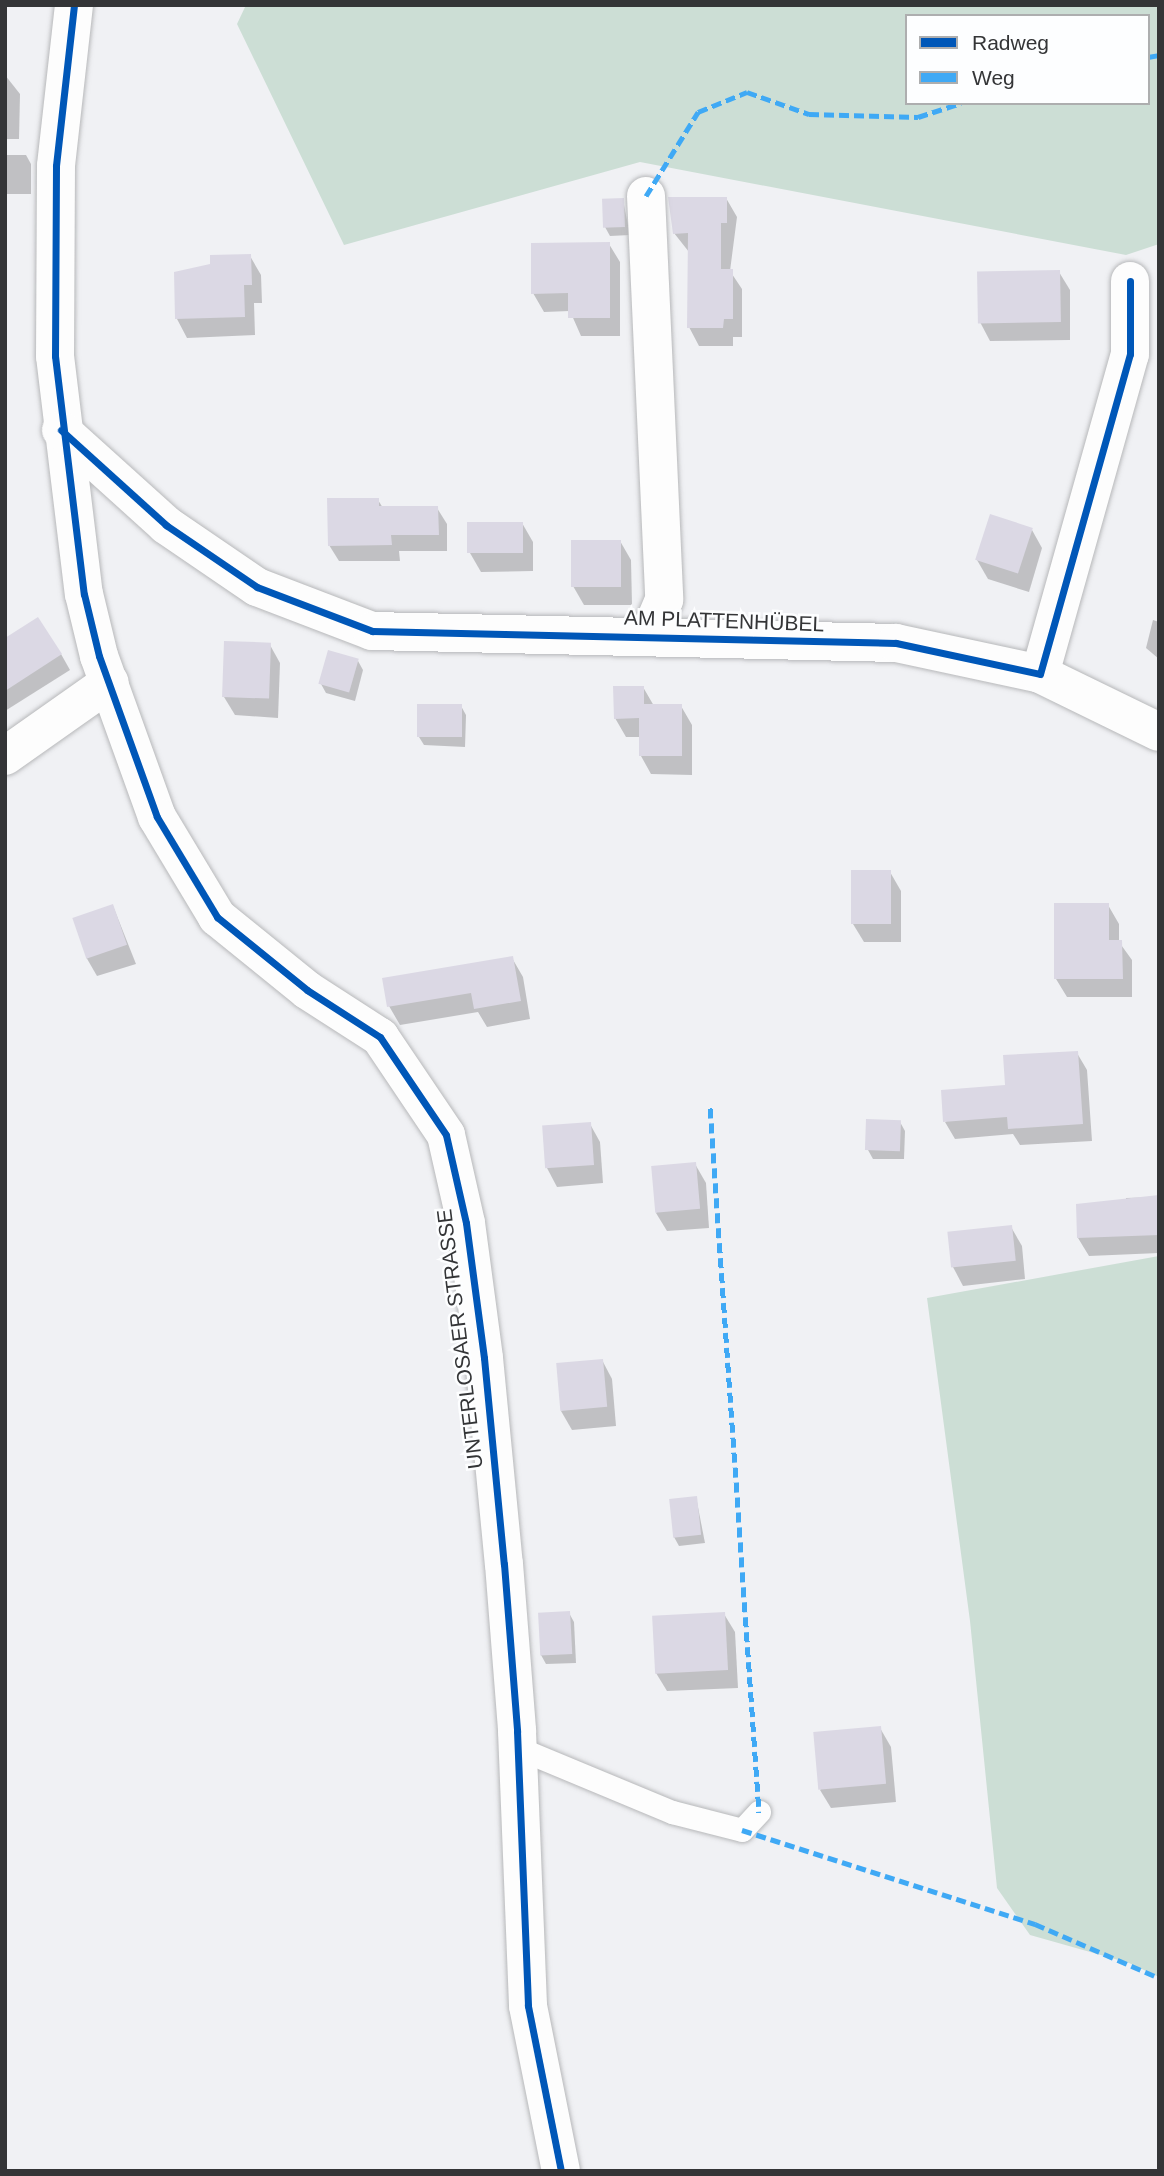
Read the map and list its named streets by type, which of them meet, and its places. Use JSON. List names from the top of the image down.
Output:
{
  "streets": {
    "street": ["AM PLATTENHÜBEL", "UNTERLOSAER STRASSE"]
  },
  "crossings": [
    ["AM PLATTENHÜBEL", "UNTERLOSAER STRASSE"]
  ],
  "legend": ["Radweg", "Weg"]
}
